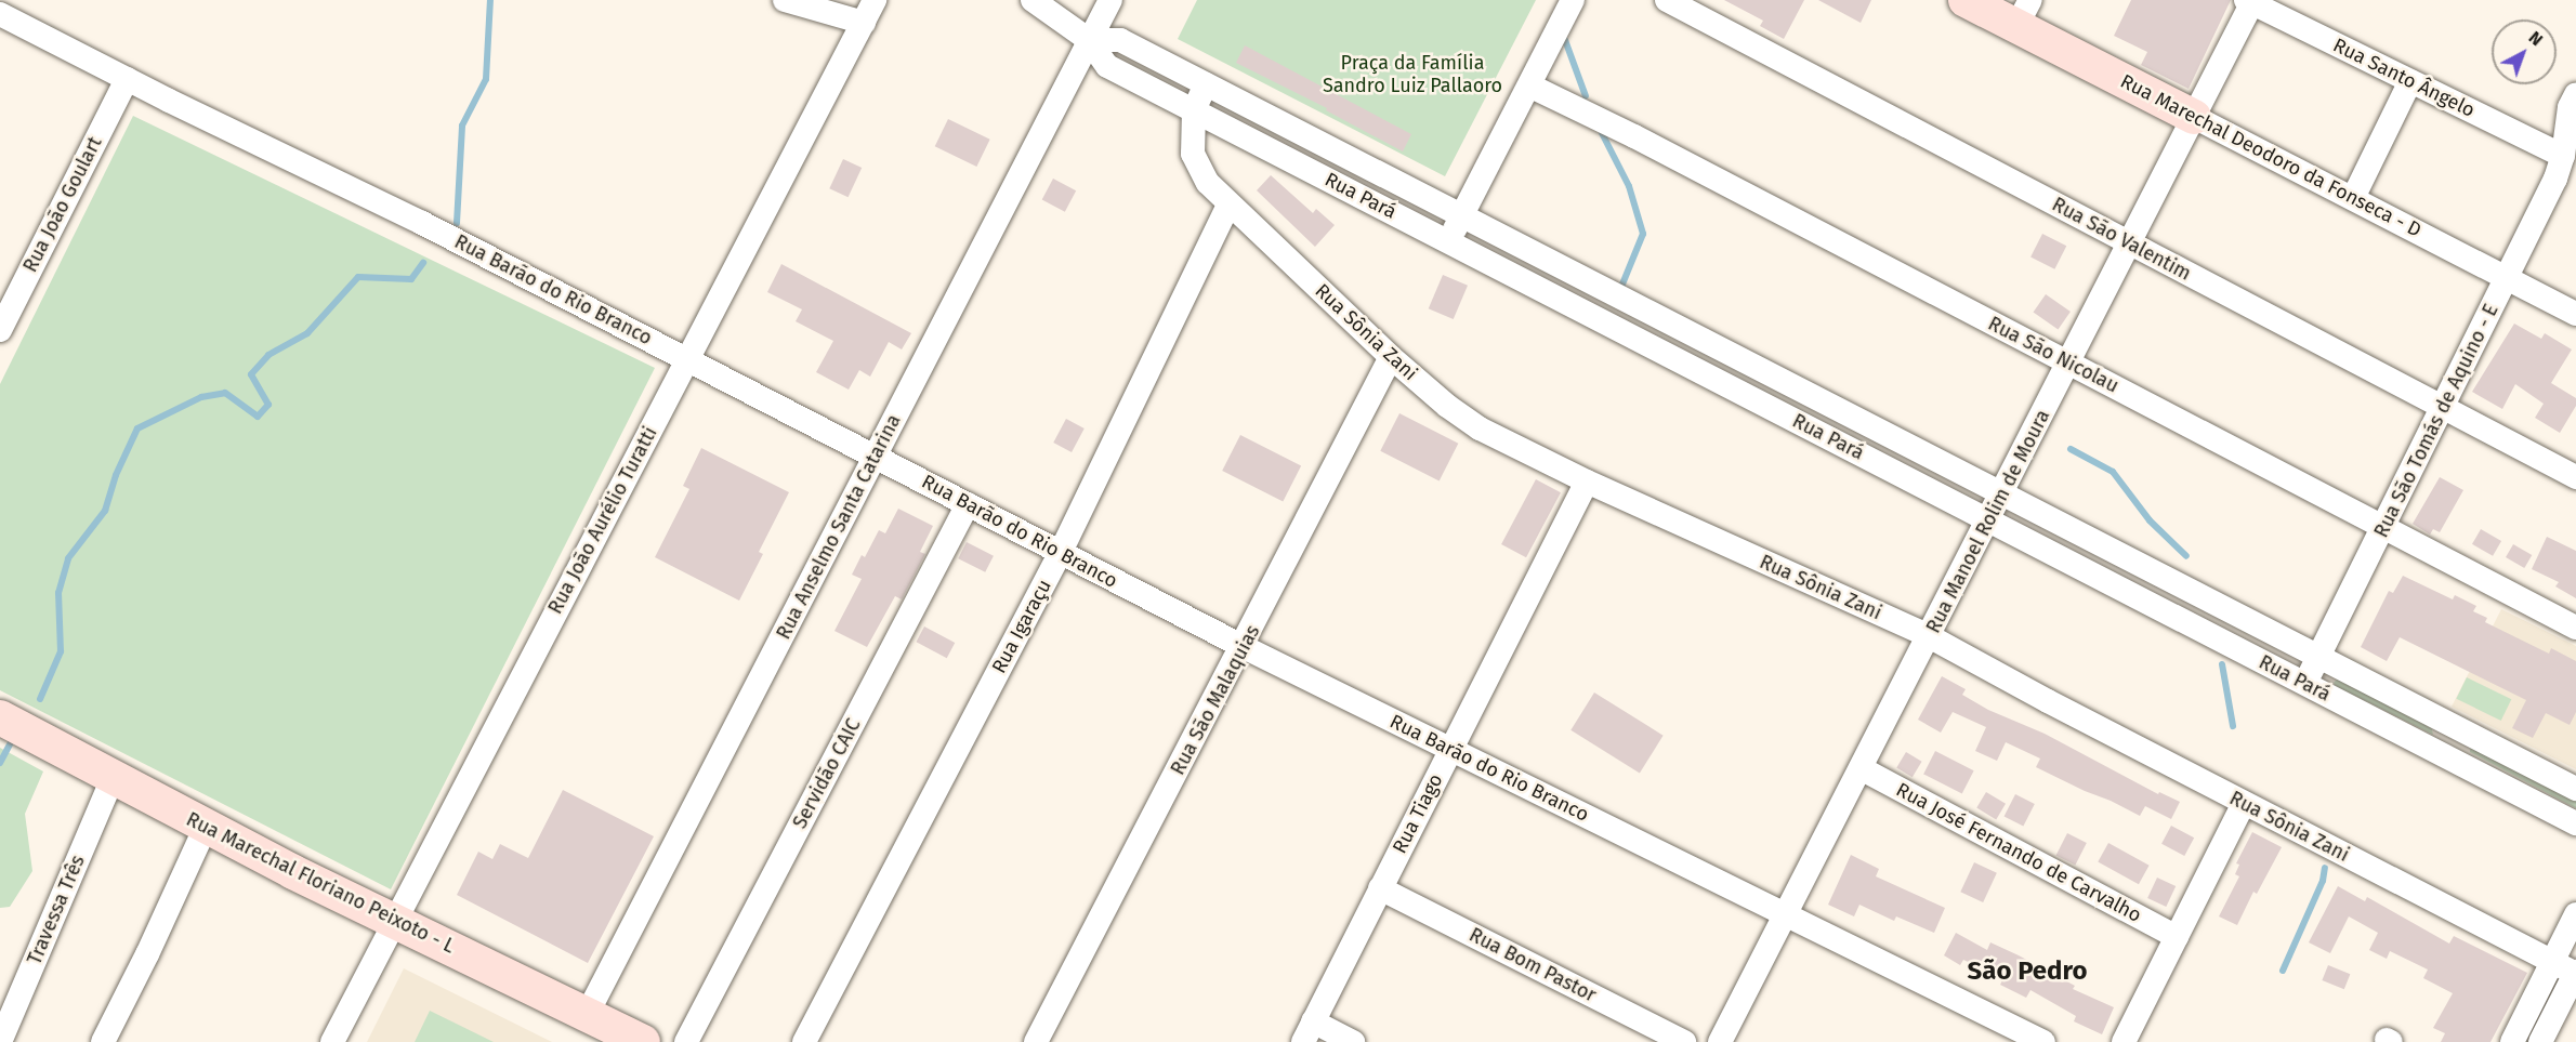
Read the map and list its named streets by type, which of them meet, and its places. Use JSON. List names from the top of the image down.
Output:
{
  "streets": {
    "street": [
      "Rua Santo Ângelo",
      "Rua Marechal Deodoro da Fonseca - D",
      "Rua Pará",
      "Rua João Goulart",
      "Rua São Valentim",
      "Rua Barão do Rio Branco",
      "Rua Sônia Zani",
      "Rua São Nicolau",
      "Rua São Tomás de Aquino - E",
      "Rua João Aurélio Turatti",
      "Rua Manoel Rolim de Moura",
      "Rua Anselmo Santa Catarina",
      "Rua Igaraçu",
      "Rua São Malaquias",
      "Servidão CAIC",
      "Rua Tiago",
      "Rua José Fernando de Carvalho",
      "Rua Marechal Floriano Peixoto - L",
      "Travessa Três",
      "Rua Bom Pastor"
    ]
  },
  "crossings": [
    ["Rua Santo Ângelo", "Rua São Tomás de Aquino - E"],
    ["Rua Santo Ângelo", "Rua Manoel Rolim de Moura"],
    ["Rua Marechal Deodoro da Fonseca - D", "Rua São Tomás de Aquino - E"],
    ["Rua Marechal Deodoro da Fonseca - D", "Rua Manoel Rolim de Moura"],
    ["Rua Pará", "Rua Sônia Zani"],
    ["Rua Pará", "Rua São Tomás de Aquino - E"],
    ["Rua Pará", "Rua Manoel Rolim de Moura"],
    ["Rua Pará", "Rua Anselmo Santa Catarina"],
    ["Rua João Goulart", "Rua Barão do Rio Branco"],
    ["Rua São Valentim", "Rua São Tomás de Aquino - E"],
    ["Rua São Valentim", "Rua Manoel Rolim de Moura"],
    ["Rua Barão do Rio Branco", "Rua João Aurélio Turatti"],
    ["Rua Barão do Rio Branco", "Rua Manoel Rolim de Moura"],
    ["Rua Barão do Rio Branco", "Rua Anselmo Santa Catarina"],
    ["Rua Barão do Rio Branco", "Rua Igaraçu"],
    ["Rua Barão do Rio Branco", "Rua São Malaquias"],
    ["Rua Barão do Rio Branco", "Servidão CAIC"],
    ["Rua Barão do Rio Branco", "Rua Tiago"],
    ["Rua Sônia Zani", "Rua Manoel Rolim de Moura"],
    ["Rua Sônia Zani", "Rua Igaraçu"],
    ["Rua Sônia Zani", "Rua São Malaquias"],
    ["Rua Sônia Zani", "Rua Tiago"],
    ["Rua São Nicolau", "Rua São Tomás de Aquino - E"],
    ["Rua São Nicolau", "Rua Manoel Rolim de Moura"],
    ["Rua João Aurélio Turatti", "Rua Marechal Floriano Peixoto - L"],
    ["Rua Manoel Rolim de Moura", "Rua José Fernando de Carvalho"],
    ["Rua Anselmo Santa Catarina", "Rua Marechal Floriano Peixoto - L"],
    ["Rua Tiago", "Rua Bom Pastor"],
    ["Rua Marechal Floriano Peixoto - L", "Travessa Três"]
  ],
  "districts": ["São Pedro"],
  "parks": ["Praça da Família Sandro Luiz Pallaoro"],
  "north": "top right"
}
